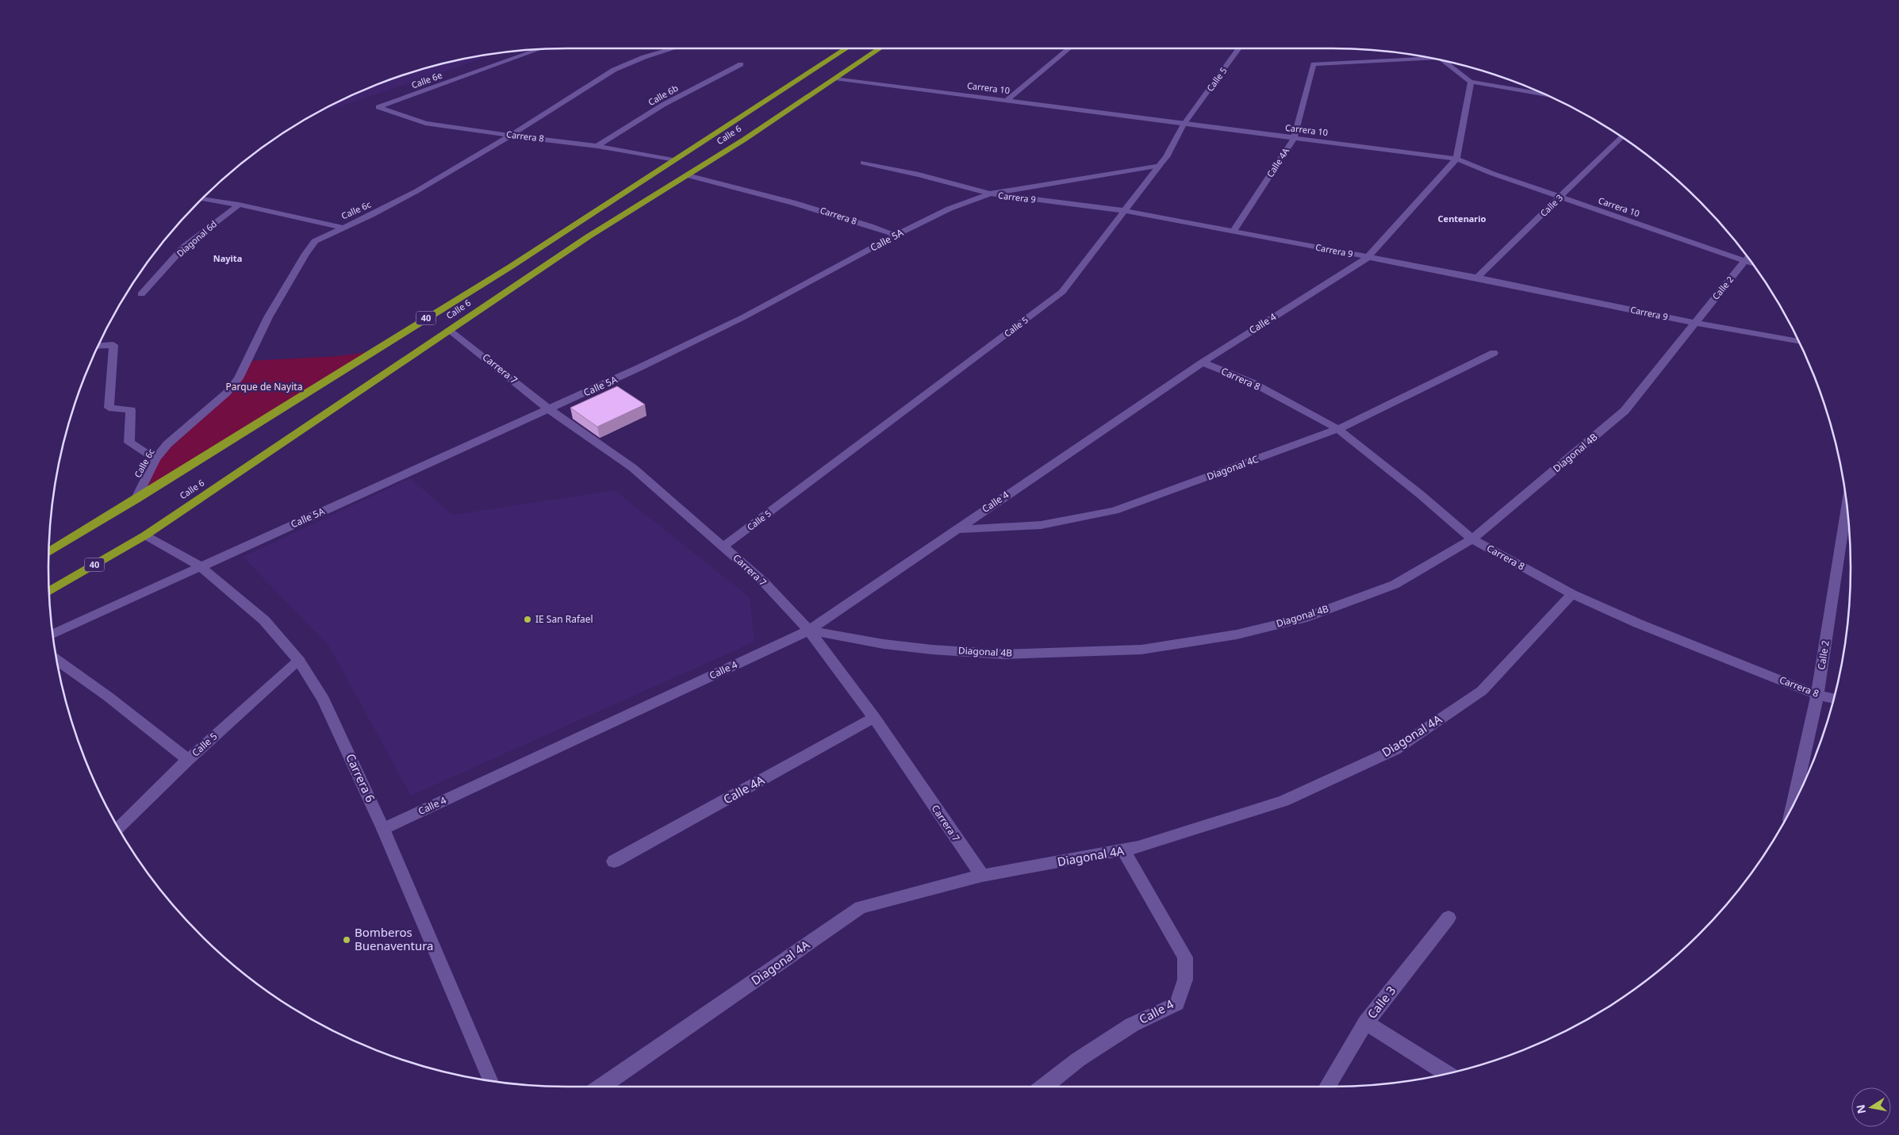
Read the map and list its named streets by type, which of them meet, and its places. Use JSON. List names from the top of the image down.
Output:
{
  "streets": {
    "highway": ["Calle 6", "40"],
    "street": [
      "Calle 5",
      "Calle 6e",
      "Carrera 10",
      "Calle 6b",
      "Carrera 8",
      "Calle 4A",
      "Carrera 9",
      "Calle 3",
      "Calle 6c",
      "Diagonal 6d",
      "Calle 5A",
      "Calle 2",
      "Calle 4",
      "Carrera 7",
      "Diagonal 4B",
      "Diagonal 4C",
      "Diagonal 4A",
      "Carrera 6"
    ]
  },
  "crossings": [
    ["Calle 5", "Carrera 10"],
    ["Calle 5", "Carrera 9"],
    ["Calle 5", "Calle 5A"],
    ["Calle 5", "Carrera 7"],
    ["Calle 5", "Carrera 6"],
    ["Calle 6e", "Carrera 8"],
    ["Carrera 10", "Calle 6"],
    ["Carrera 10", "Calle 4A"],
    ["Carrera 10", "Calle 3"],
    ["Carrera 10", "Calle 2"],
    ["Carrera 10", "Calle 4"],
    ["Calle 6b", "Carrera 8"],
    ["Calle 6", "Carrera 8"],
    ["Calle 6", "Calle 6c"],
    ["Calle 6", "Carrera 7"],
    ["Calle 6", "Carrera 6"],
    ["Carrera 8", "Calle 6c"],
    ["Carrera 8", "Calle 5A"],
    ["Carrera 8", "Calle 2"],
    ["Carrera 8", "Calle 4"],
    ["Carrera 8", "Diagonal 4B"],
    ["Carrera 8", "Diagonal 4C"],
    ["Carrera 8", "Diagonal 4A"],
    ["Calle 4A", "Carrera 9"],
    ["Calle 4A", "Carrera 7"],
    ["Carrera 9", "Calle 3"],
    ["Carrera 9", "Calle 5A"],
    ["Carrera 9", "Calle 2"],
    ["Carrera 9", "Calle 4"],
    ["Carrera 9", "Diagonal 4B"],
    ["Calle 5A", "Carrera 7"],
    ["Calle 5A", "Carrera 6"],
    ["Calle 2", "Diagonal 4B"],
    ["Calle 4", "Carrera 7"],
    ["Calle 4", "Diagonal 4B"],
    ["Calle 4", "Diagonal 4C"],
    ["Calle 4", "Diagonal 4A"],
    ["Calle 4", "Carrera 6"],
    ["Carrera 7", "Diagonal 4B"],
    ["Carrera 7", "Diagonal 4A"]
  ],
  "districts": ["Centenario", "Nayita"],
  "parks": ["Parque de Nayita"],
  "places": ["IE San Rafael", "Bomberos Buenaventura"],
  "north": "left"
}
